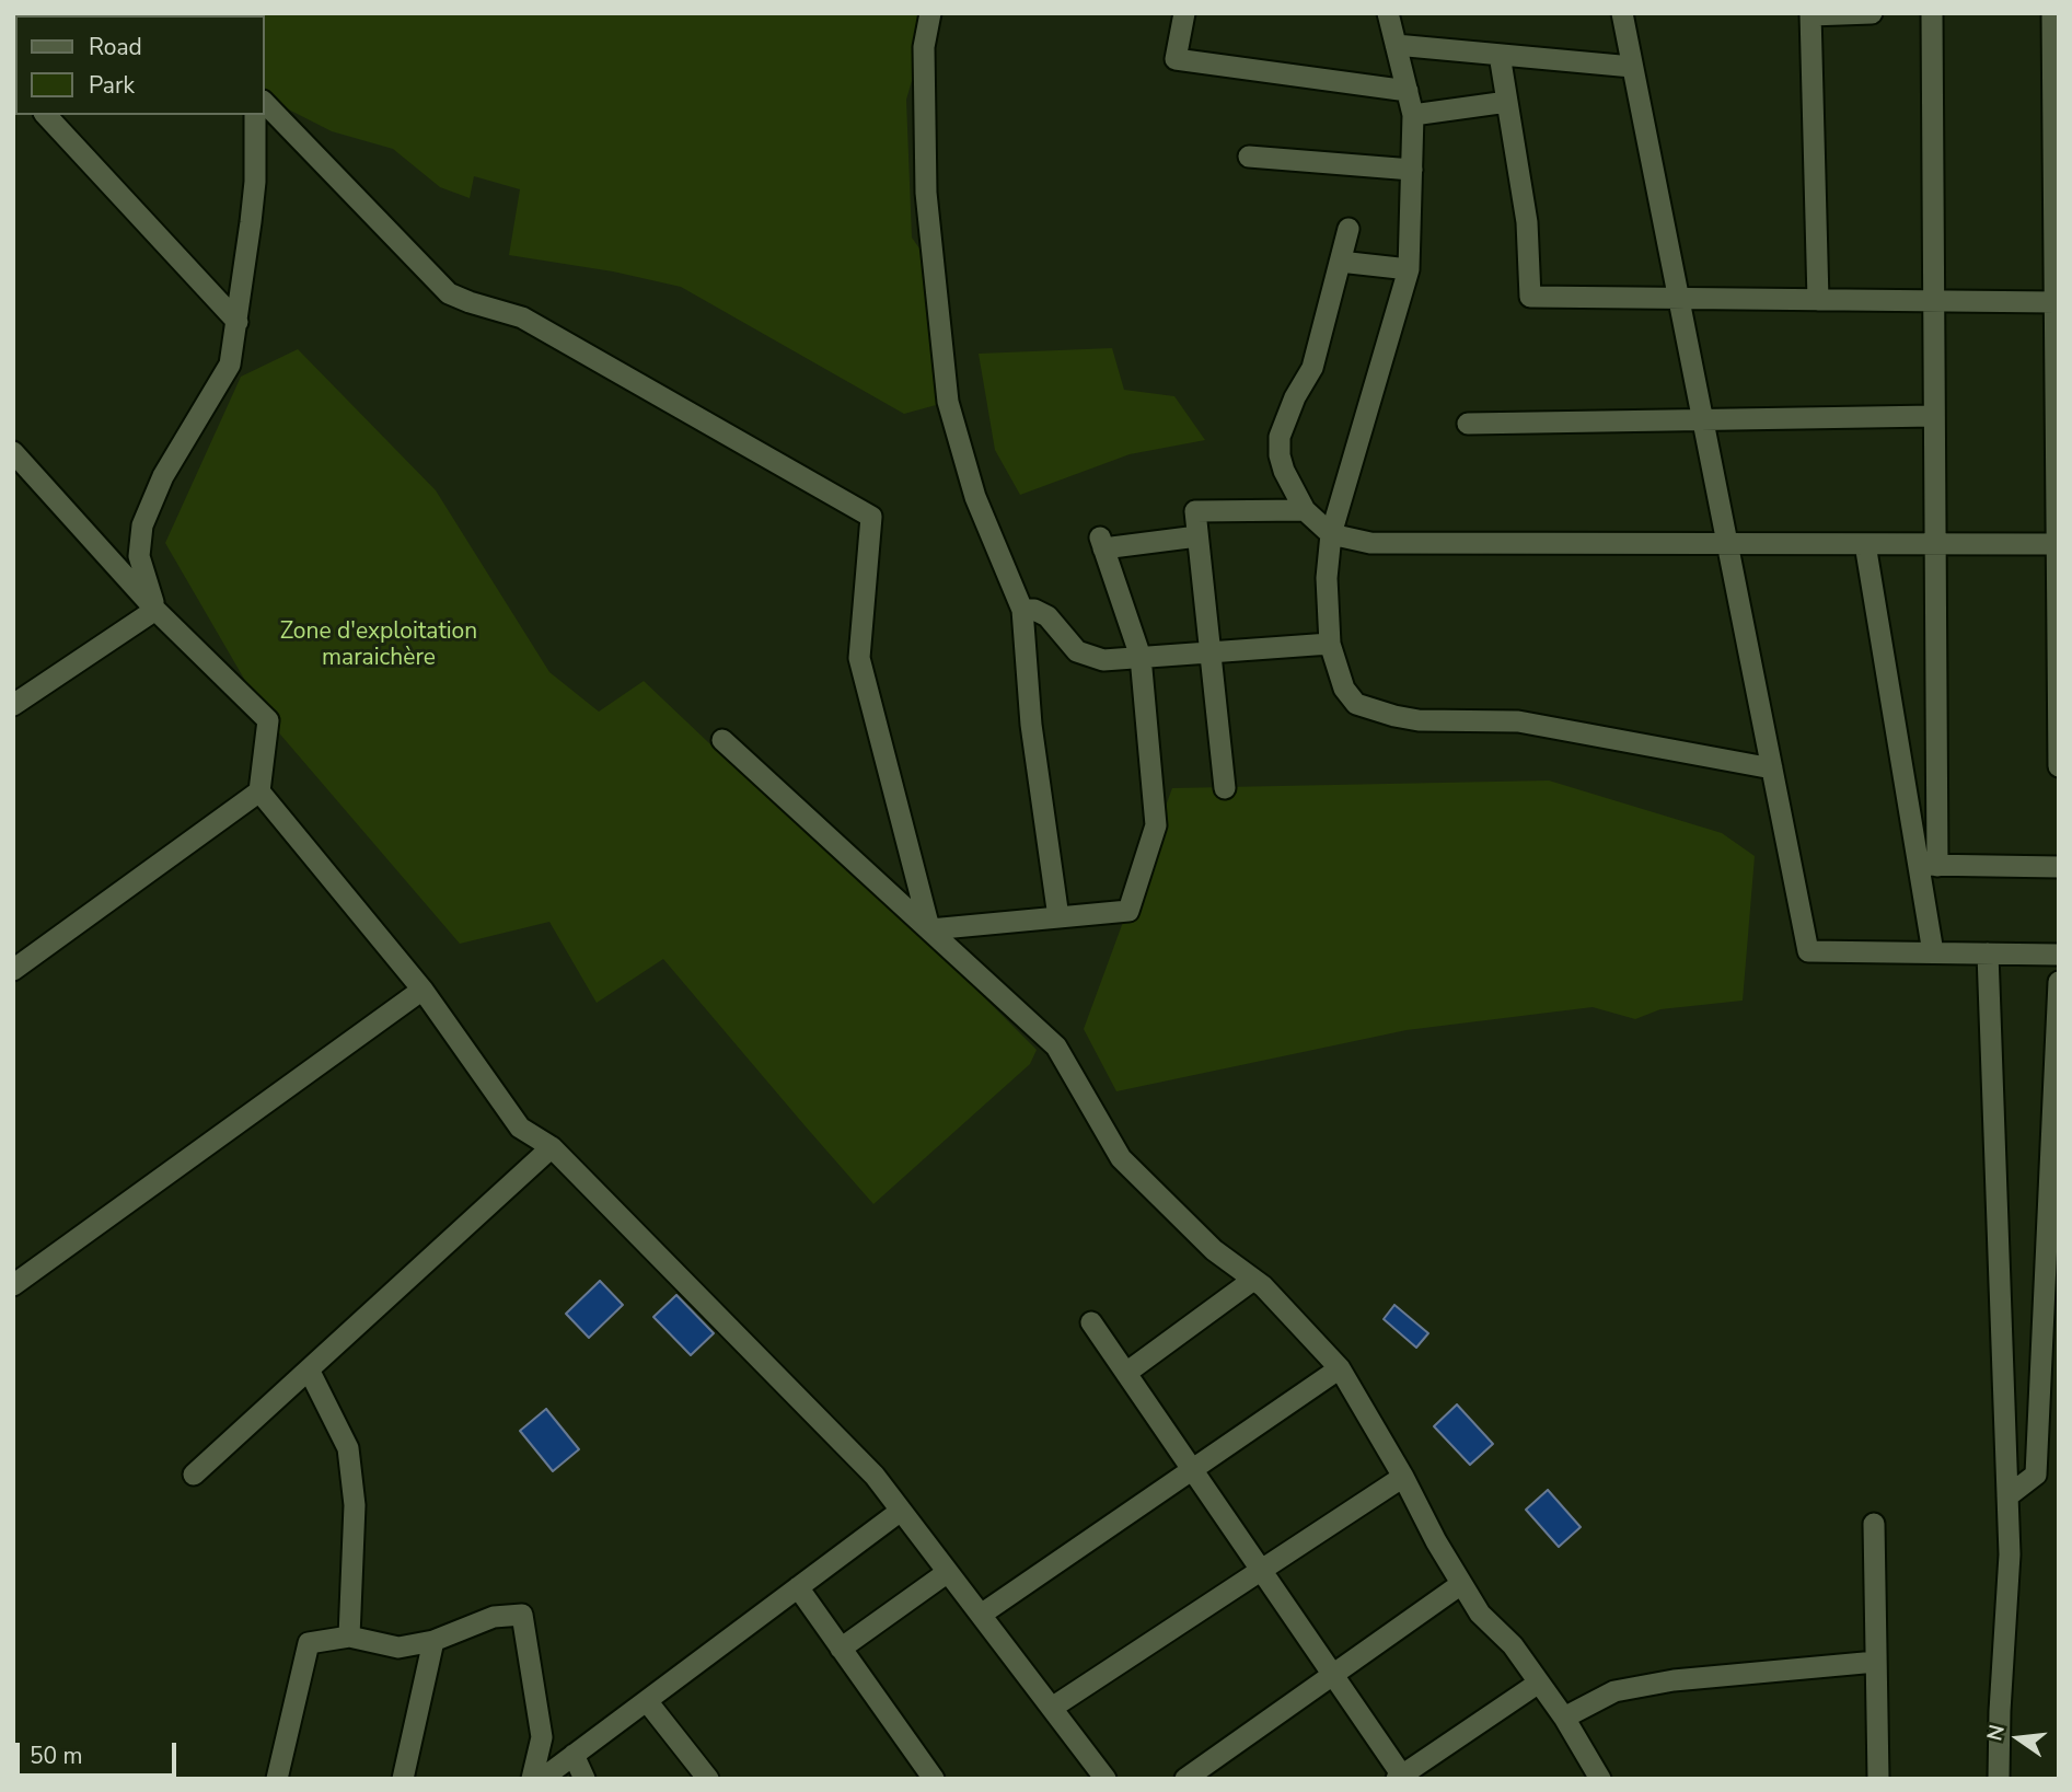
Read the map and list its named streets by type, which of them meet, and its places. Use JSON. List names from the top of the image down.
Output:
{
  "parks": ["Zone d'exploitation maraichère"],
  "legend": ["Road", "Park"],
  "scale_bar": "50 m",
  "north": "left"
}
